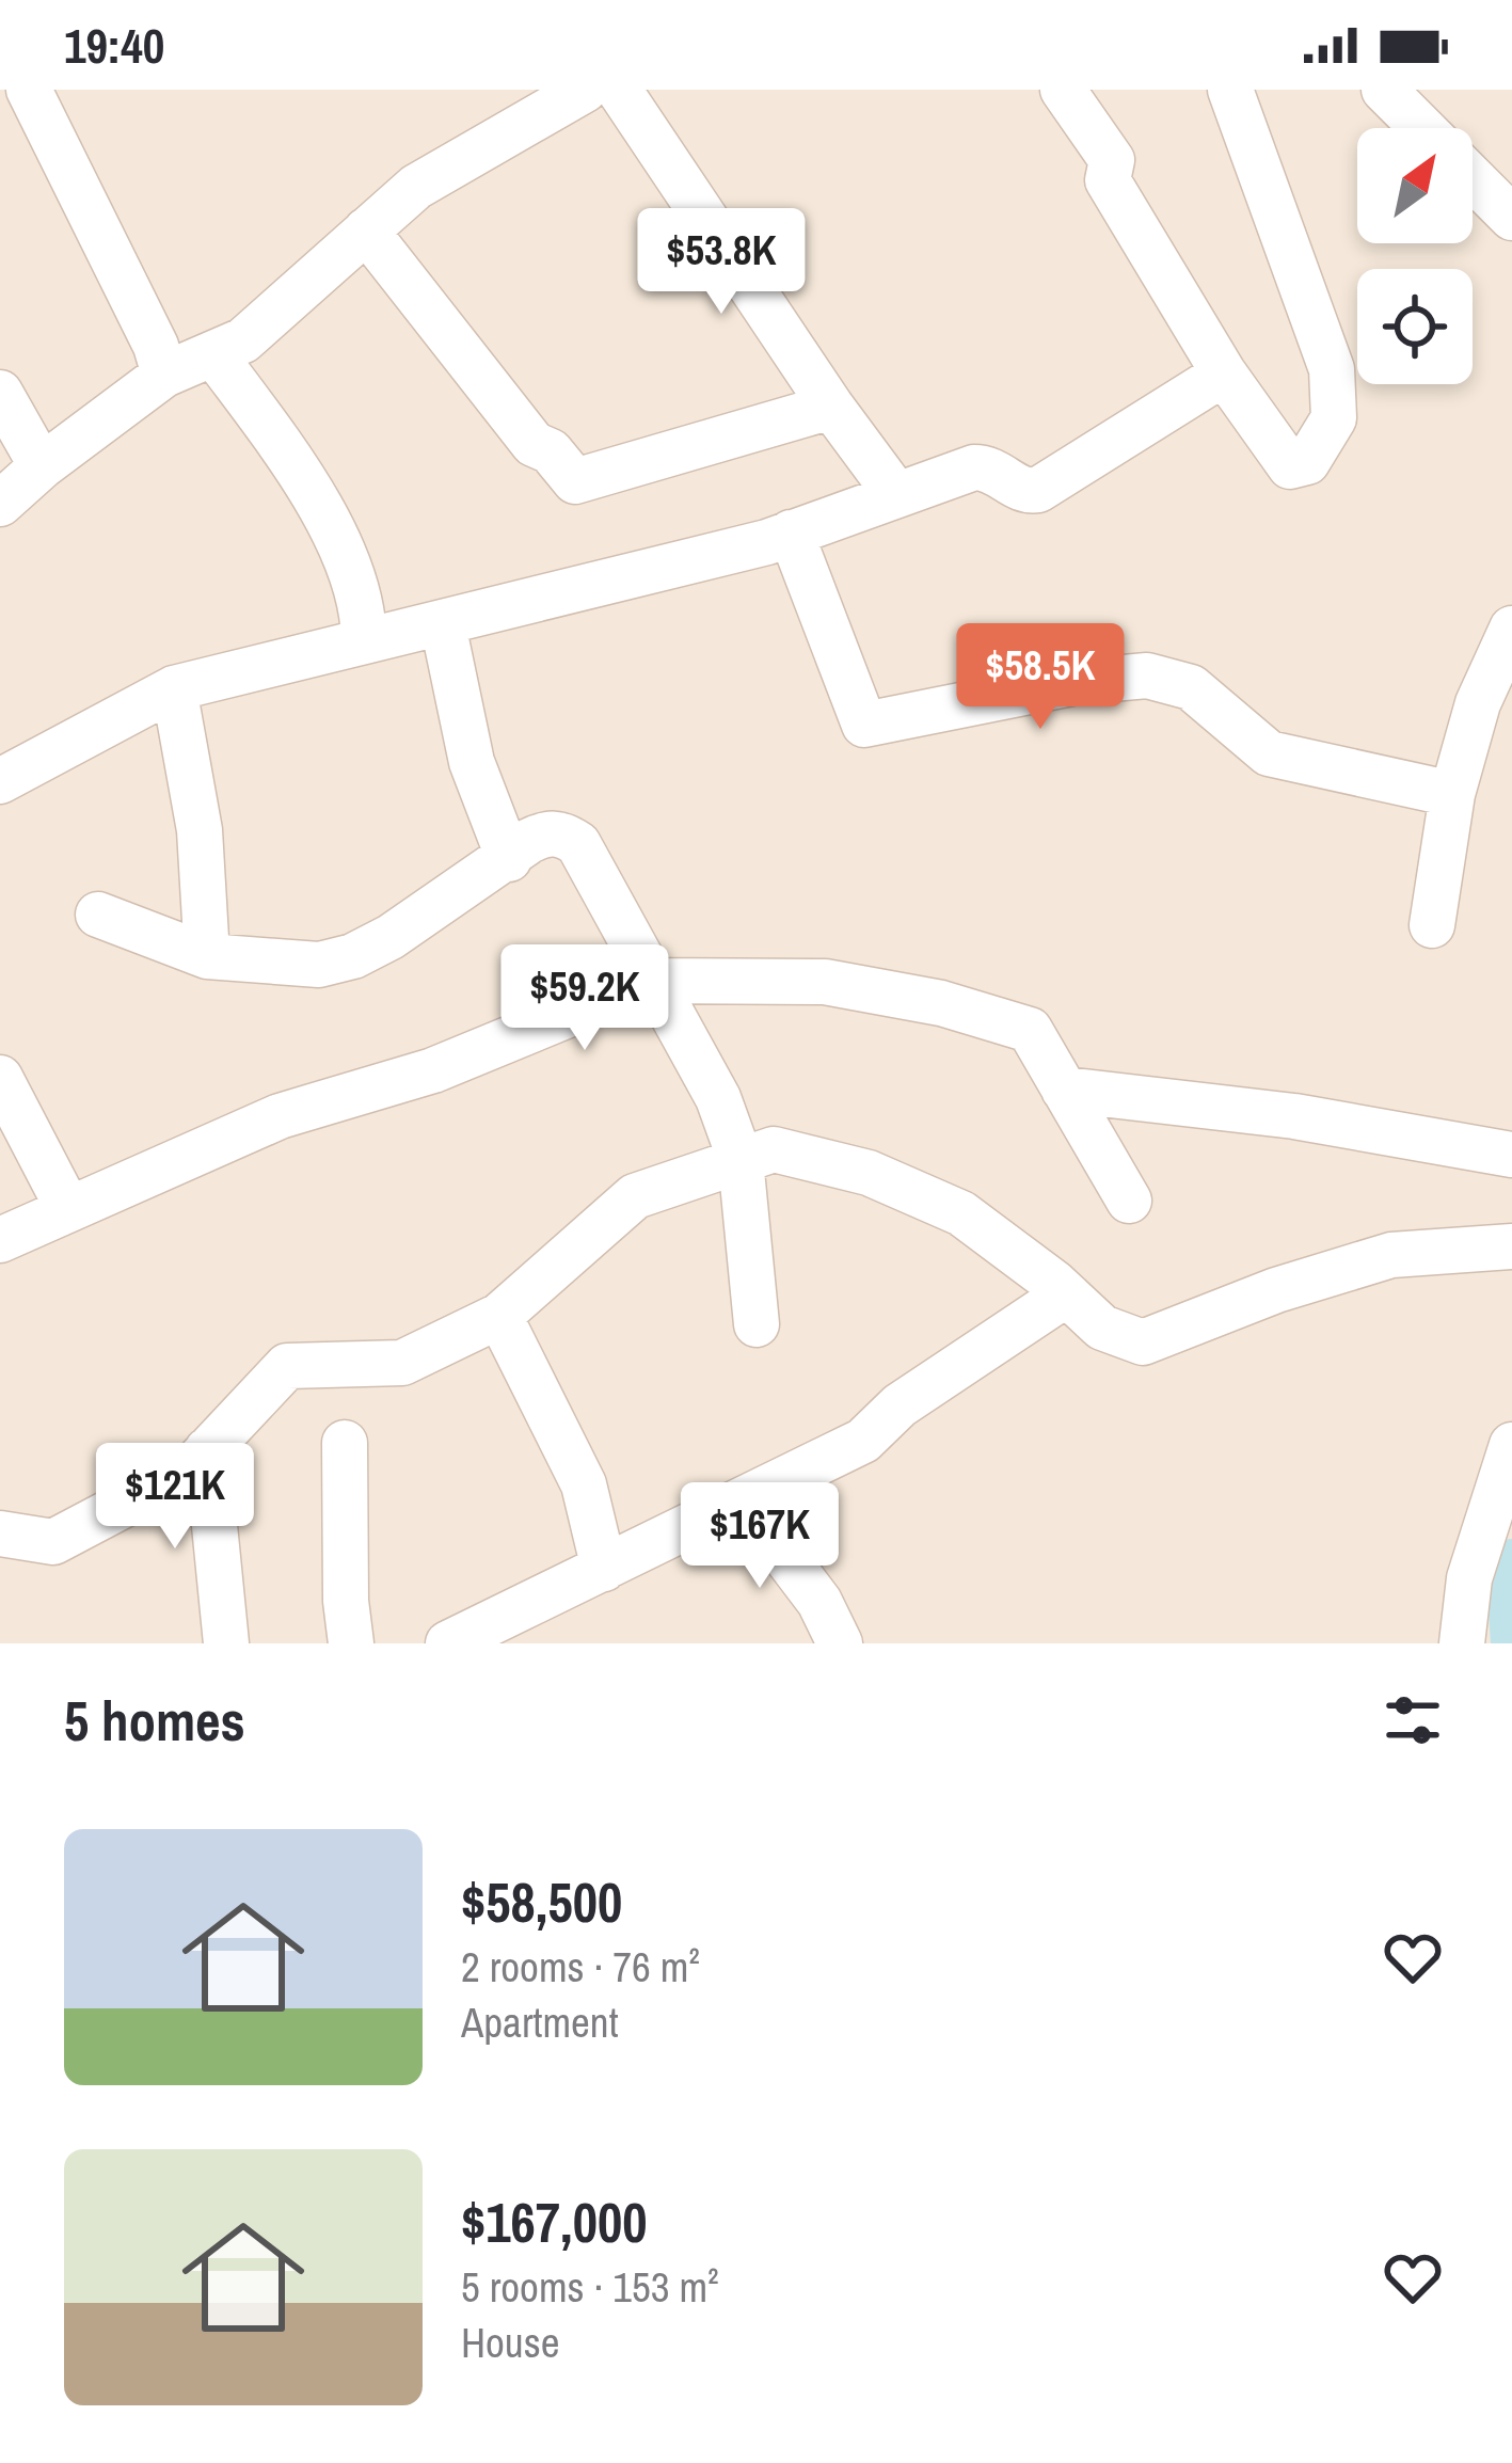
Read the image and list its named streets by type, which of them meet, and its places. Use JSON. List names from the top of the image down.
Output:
{
  "north": "top right",
  "page": {
    "status": "19:40",
    "price": [
      "$53.8K",
      "$58.5K",
      "$59.2K",
      "$121K",
      "$167K"
    ],
    "heading": "5 homes",
    "list": [
      {
        "name": "$58,500",
        "note": "2 rooms · 76 m² · Apartment"
      },
      {
        "name": "$167,000",
        "note": "5 rooms · 153 m² · House"
      }
    ]
  }
}
